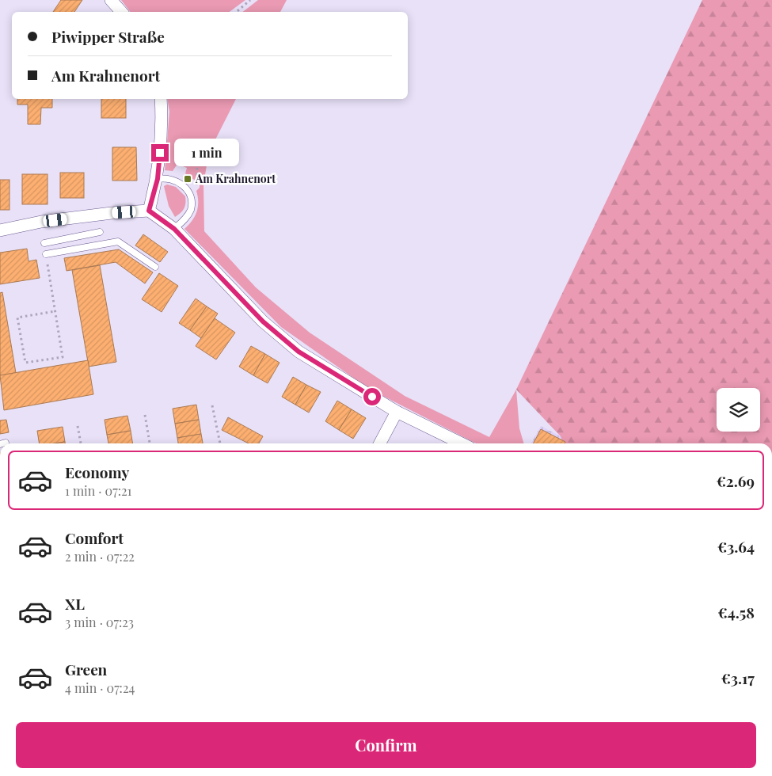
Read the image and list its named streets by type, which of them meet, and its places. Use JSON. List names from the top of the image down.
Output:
{
  "places": {
    "transit": ["Am Krahnenort"]
  },
  "page": {
    "banner": ["Piwipper Straße", "Am Krahnenort"],
    "bubble": "1 min",
    "list": [
      {
        "name": "Economy",
        "note": "1 min · 07:21",
        "value": "€2.69"
      },
      {
        "name": "Comfort",
        "note": "2 min · 07:22",
        "value": "€3.64"
      },
      {
        "name": "XL",
        "note": "3 min · 07:23",
        "value": "€4.58"
      },
      {
        "name": "Green",
        "note": "4 min · 07:24",
        "value": "€3.17"
      }
    ],
    "buttons": "Confirm"
  }
}
